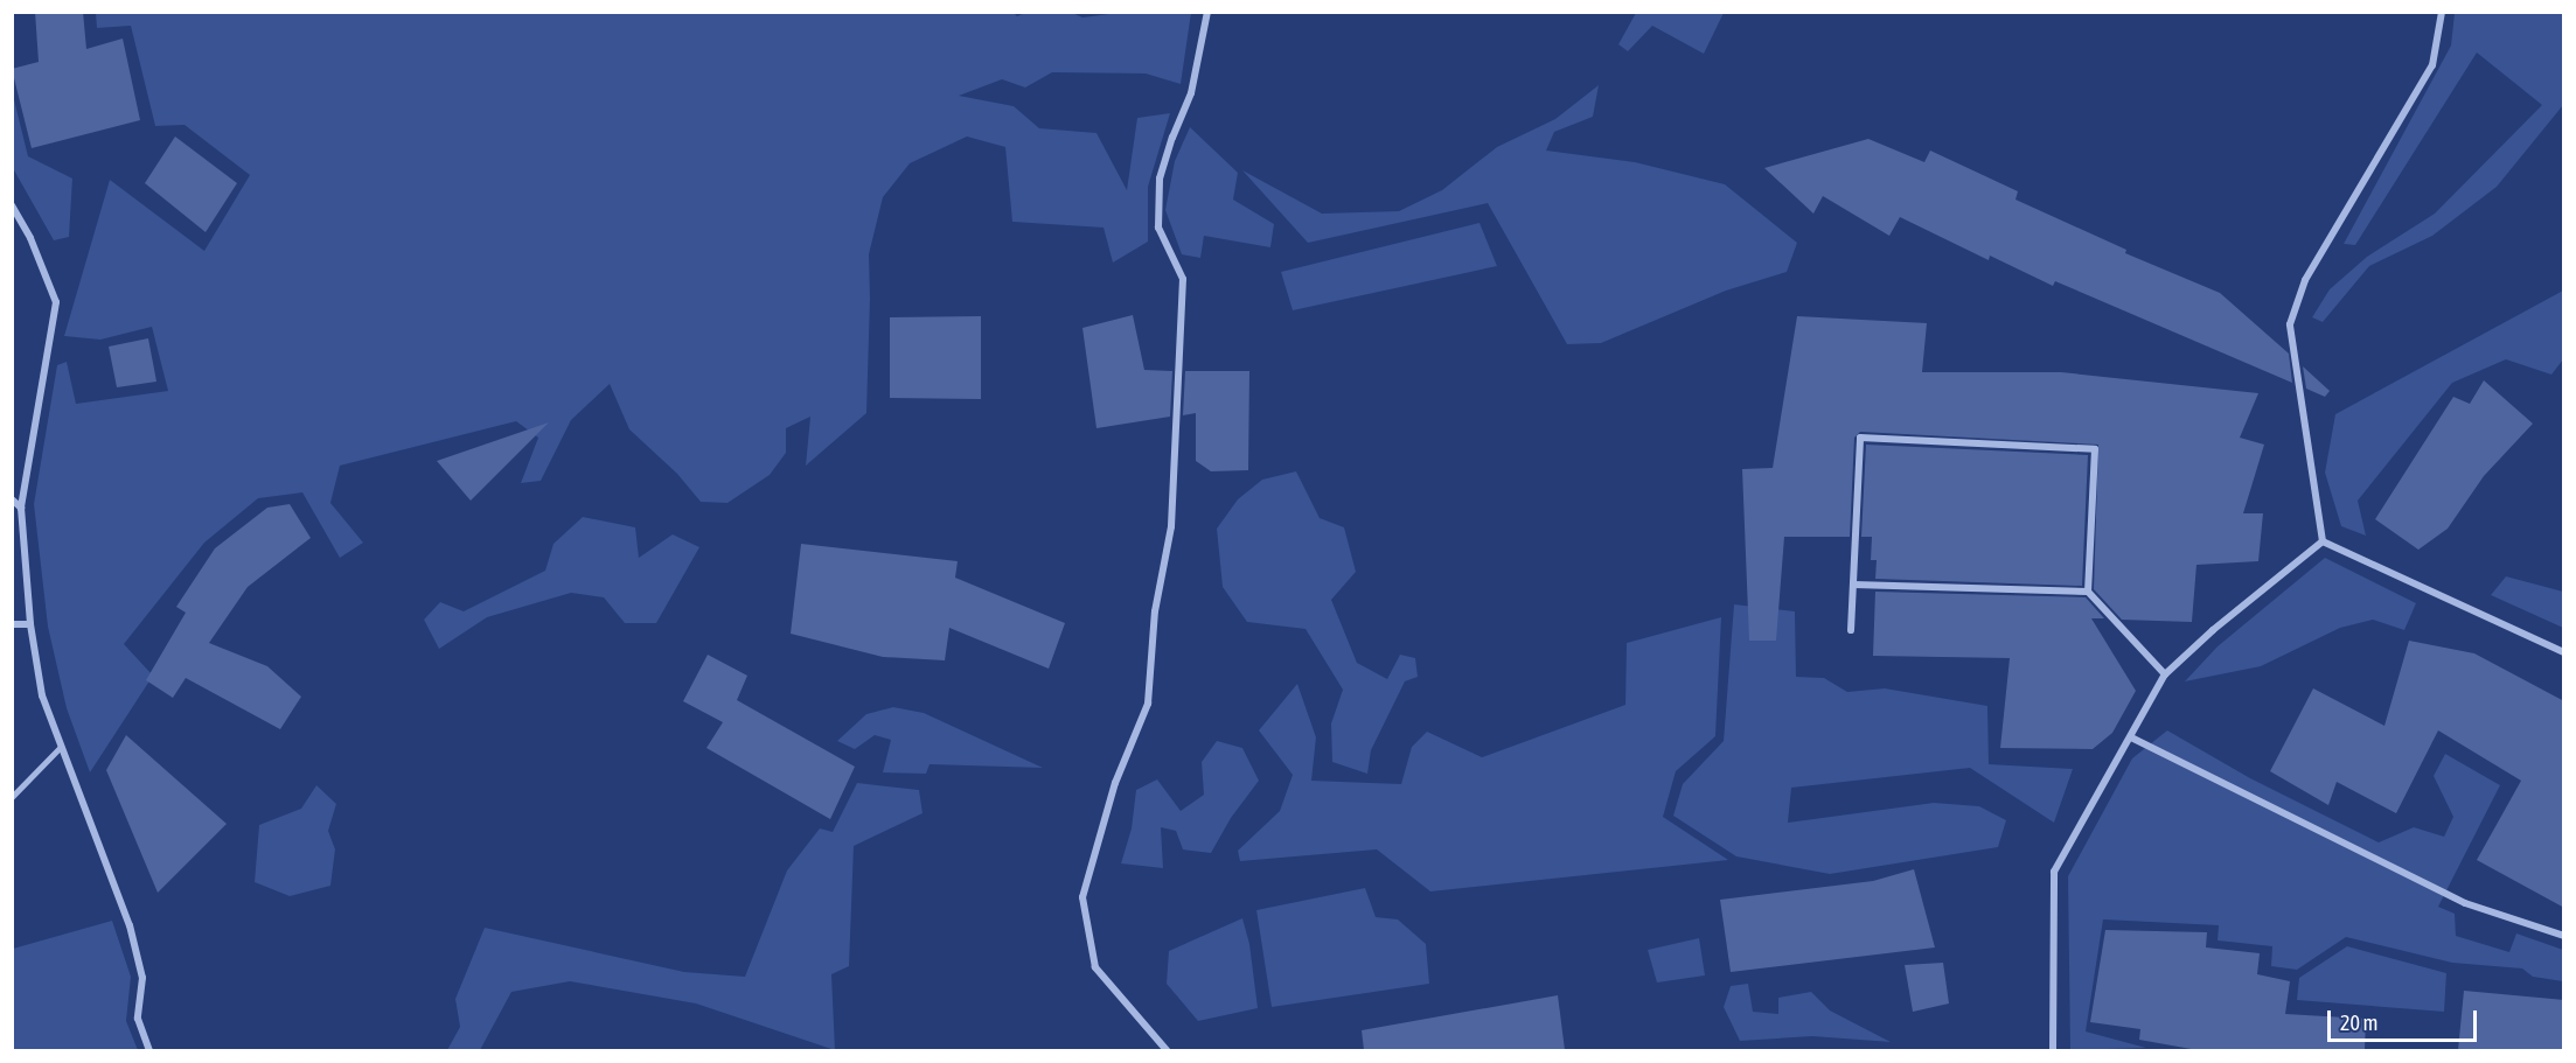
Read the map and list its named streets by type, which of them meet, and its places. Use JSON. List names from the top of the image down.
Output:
{
  "scale_bar": "20 m"
}
